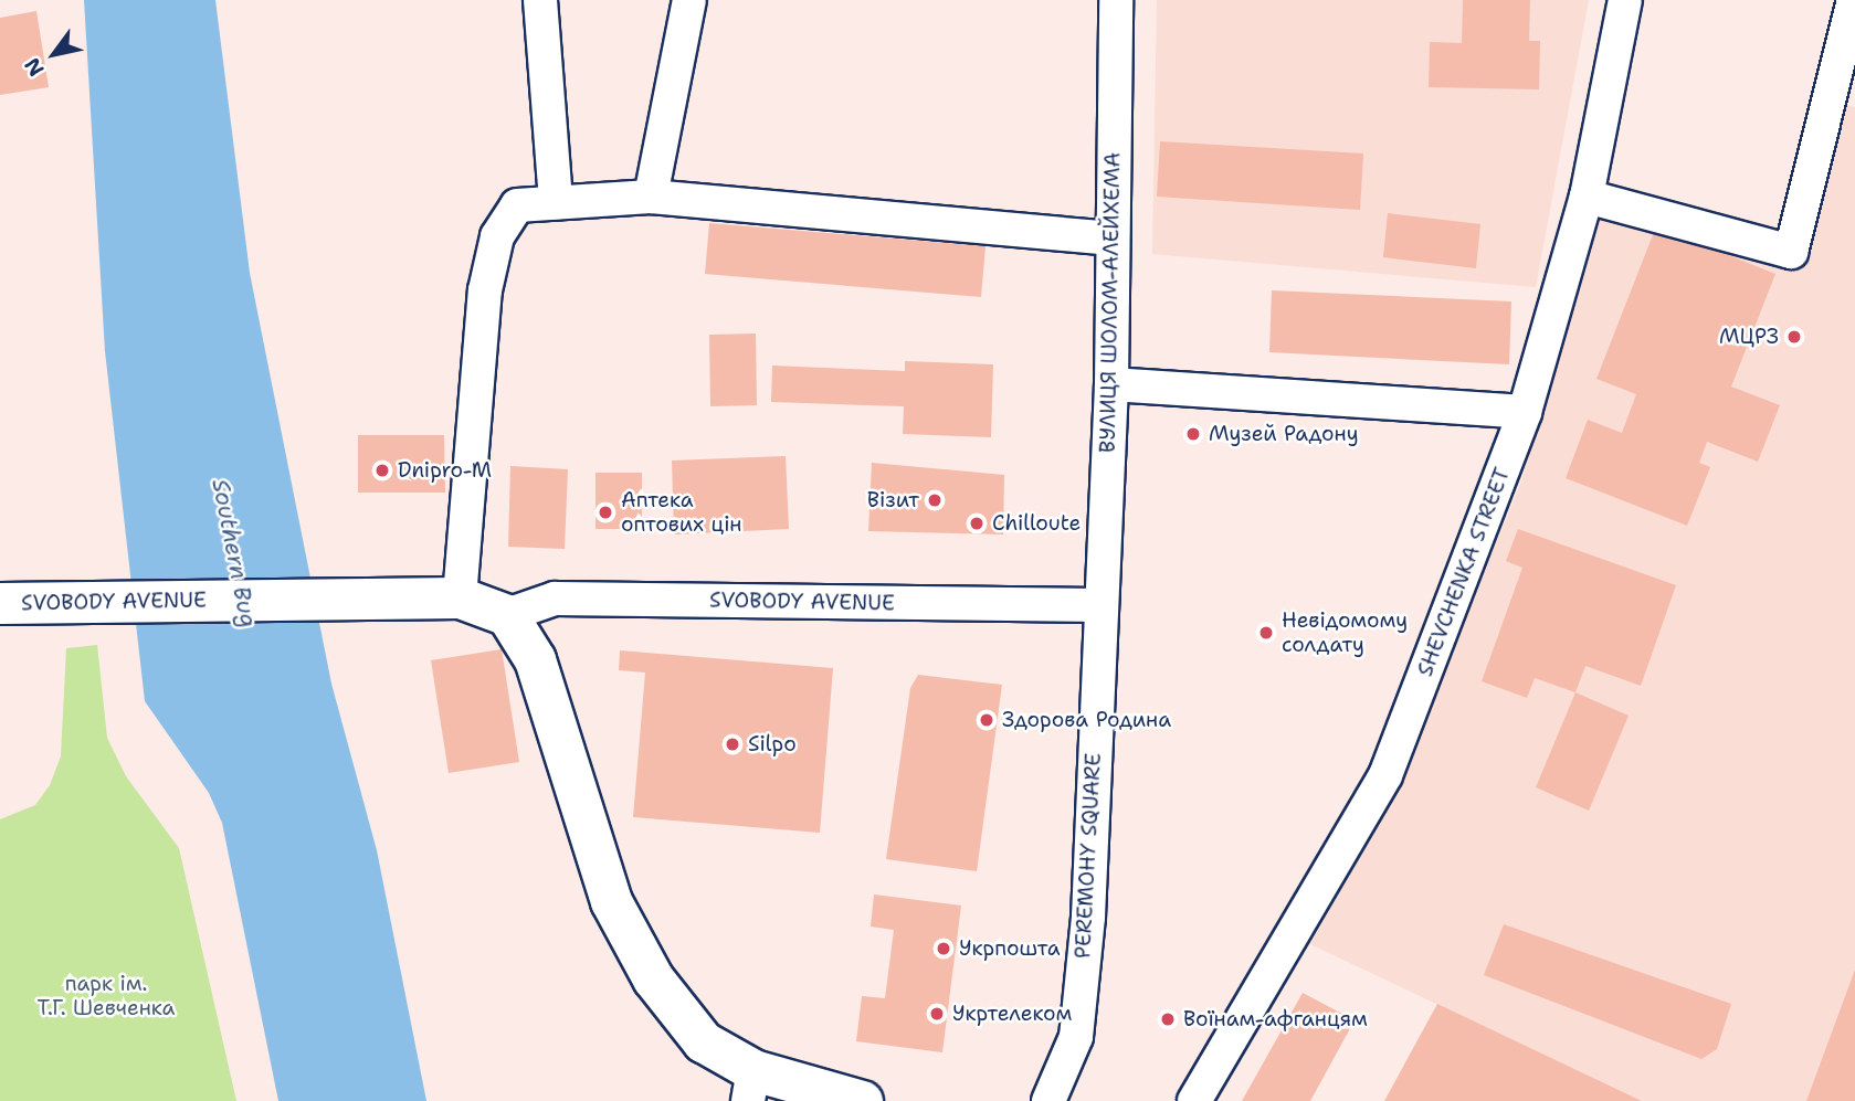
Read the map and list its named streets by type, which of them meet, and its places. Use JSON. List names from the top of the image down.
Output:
{
  "streets": {
    "main road": ["SVOBODY AVENUE"],
    "street": ["ВУЛИЦЯ ШОЛОМ-АЛЕЙХЕМА", "SHEVCHENKA STREET", "PEREMOHY SQUARE"]
  },
  "crossings": [
    ["ВУЛИЦЯ ШОЛОМ-АЛЕЙХЕМА", "SVOBODY AVENUE"],
    ["ВУЛИЦЯ ШОЛОМ-АЛЕЙХЕМА", "PEREMOHY SQUARE"],
    ["SVOBODY AVENUE", "PEREMOHY SQUARE"]
  ],
  "water": ["Southern Bug"],
  "parks": ["парк ім. Т.Г. Шевченка"],
  "places": [
    "МЦРЗ",
    "Музей Радону",
    "Dnipro-M",
    "Візит",
    "Аптека оптових цін",
    "Chilloute",
    "Невідомому солдату",
    "Здорова Родина",
    "Silpo",
    "Укрпошта",
    "Укртелеком",
    "Воїнам-афганцям"
  ],
  "north": "bottom left"
}
